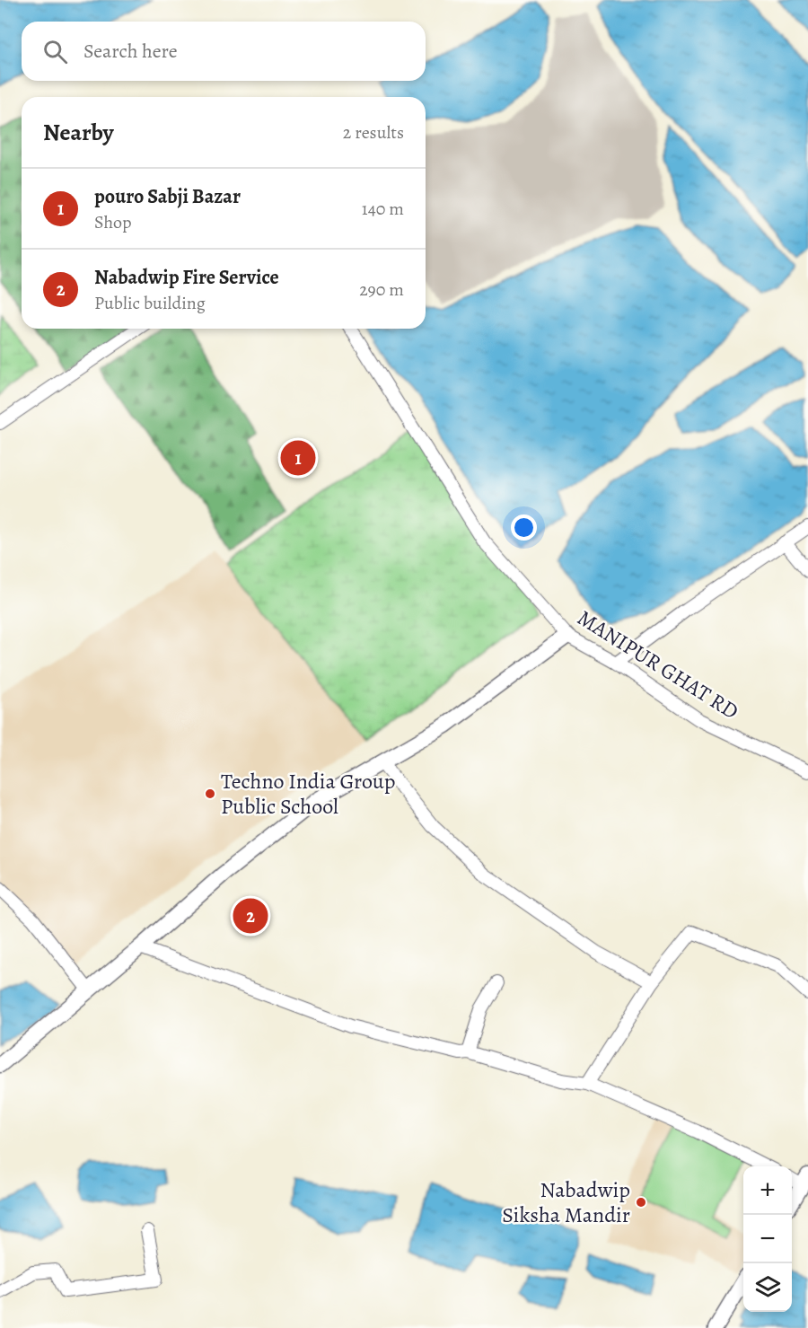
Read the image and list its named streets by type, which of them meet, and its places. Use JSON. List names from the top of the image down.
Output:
{
  "streets": {
    "street": ["MANIPUR GHAT RD"]
  },
  "places": ["Techno India Group Public School", "Nabadwip Siksha Mandir"],
  "page": {
    "search": "Search here",
    "heading": ["Nearby", "2 results"],
    "list": [
      {
        "mark": "1",
        "name": "pouro Sabji Bazar",
        "note": "Shop",
        "value": "140 m"
      },
      {
        "mark": "2",
        "name": "Nabadwip Fire Service",
        "note": "Public building",
        "value": "290 m"
      }
    ],
    "pins": ["1", "2"],
    "map_buttons": ["+", "−"]
  }
}
